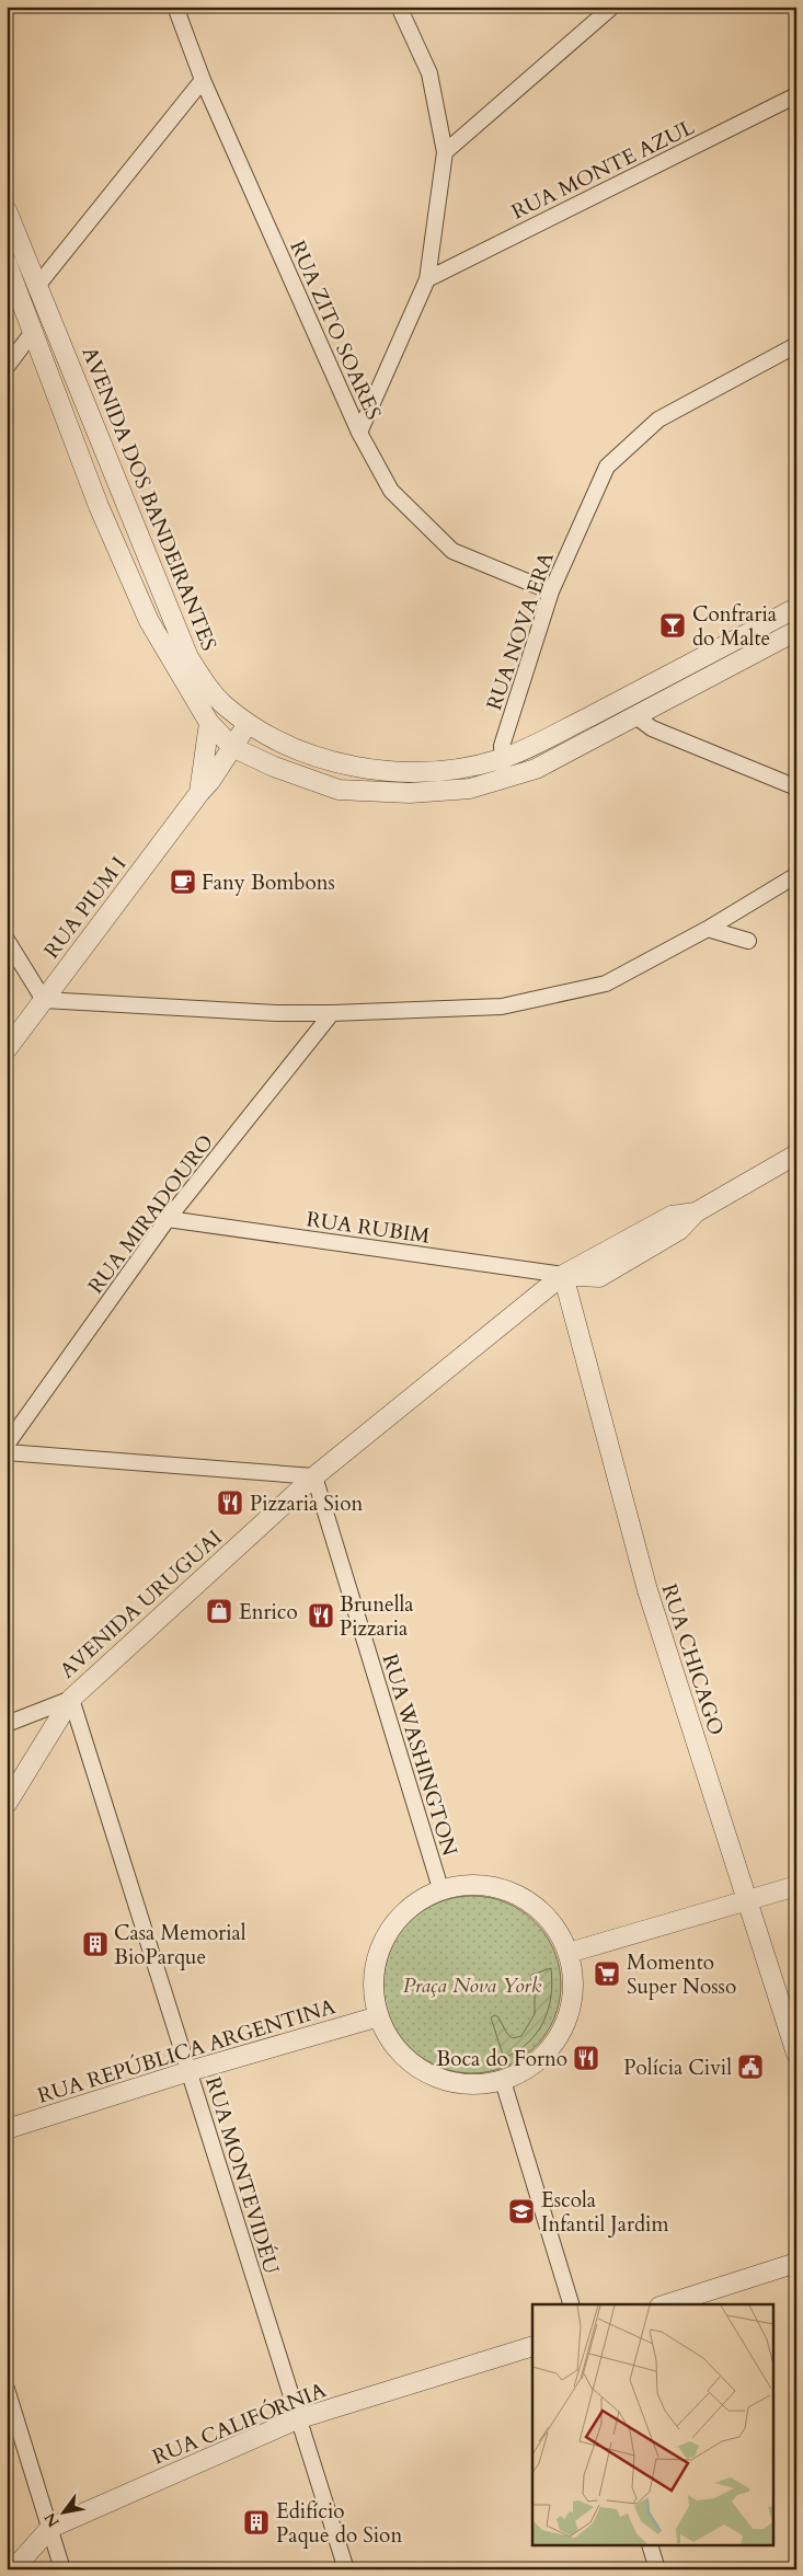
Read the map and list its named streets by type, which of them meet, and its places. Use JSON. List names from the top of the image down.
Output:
{
  "streets": {
    "street": [
      "RUA MONTE AZUL",
      "RUA ZITO SOARES",
      "AVENIDA DOS BANDEIRANTES",
      "RUA NOVA ERA",
      "RUA PIUM I",
      "RUA MIRADOURO",
      "RUA RUBIM",
      "AVENIDA URUGUAI",
      "RUA CHICAGO",
      "RUA WASHINGTON",
      "RUA REPÚBLICA ARGENTINA",
      "RUA MONTEVIDÉU",
      "RUA CALIFÓRNIA"
    ]
  },
  "crossings": [
    ["RUA ZITO SOARES", "RUA NOVA ERA"],
    ["AVENIDA DOS BANDEIRANTES", "RUA NOVA ERA"],
    ["AVENIDA DOS BANDEIRANTES", "RUA PIUM I"],
    ["RUA MIRADOURO", "RUA RUBIM"],
    ["RUA RUBIM", "AVENIDA URUGUAI"],
    ["RUA RUBIM", "RUA CHICAGO"],
    ["AVENIDA URUGUAI", "RUA CHICAGO"],
    ["AVENIDA URUGUAI", "RUA WASHINGTON"],
    ["AVENIDA URUGUAI", "RUA MONTEVIDÉU"],
    ["RUA REPÚBLICA ARGENTINA", "RUA MONTEVIDÉU"],
    ["RUA MONTEVIDÉU", "RUA CALIFÓRNIA"]
  ],
  "parks": ["Praça Nova York"],
  "places": {
    "bar": ["Confraria do Malte"],
    "cafe": ["Fany Bombons"],
    "restaurant": ["Pizzaria Sion", "Brunella Pizzaria", "Boca do Forno"],
    "shop": ["Enrico"],
    "building": ["Casa Memorial BioParque", "Edifício Paque do Sion"],
    "supermarket": ["Momento Super Nosso"],
    "public building": ["Polícia Civil"],
    "school or university": ["Escola Infantil Jardim"]
  },
  "north": "bottom left"
}
